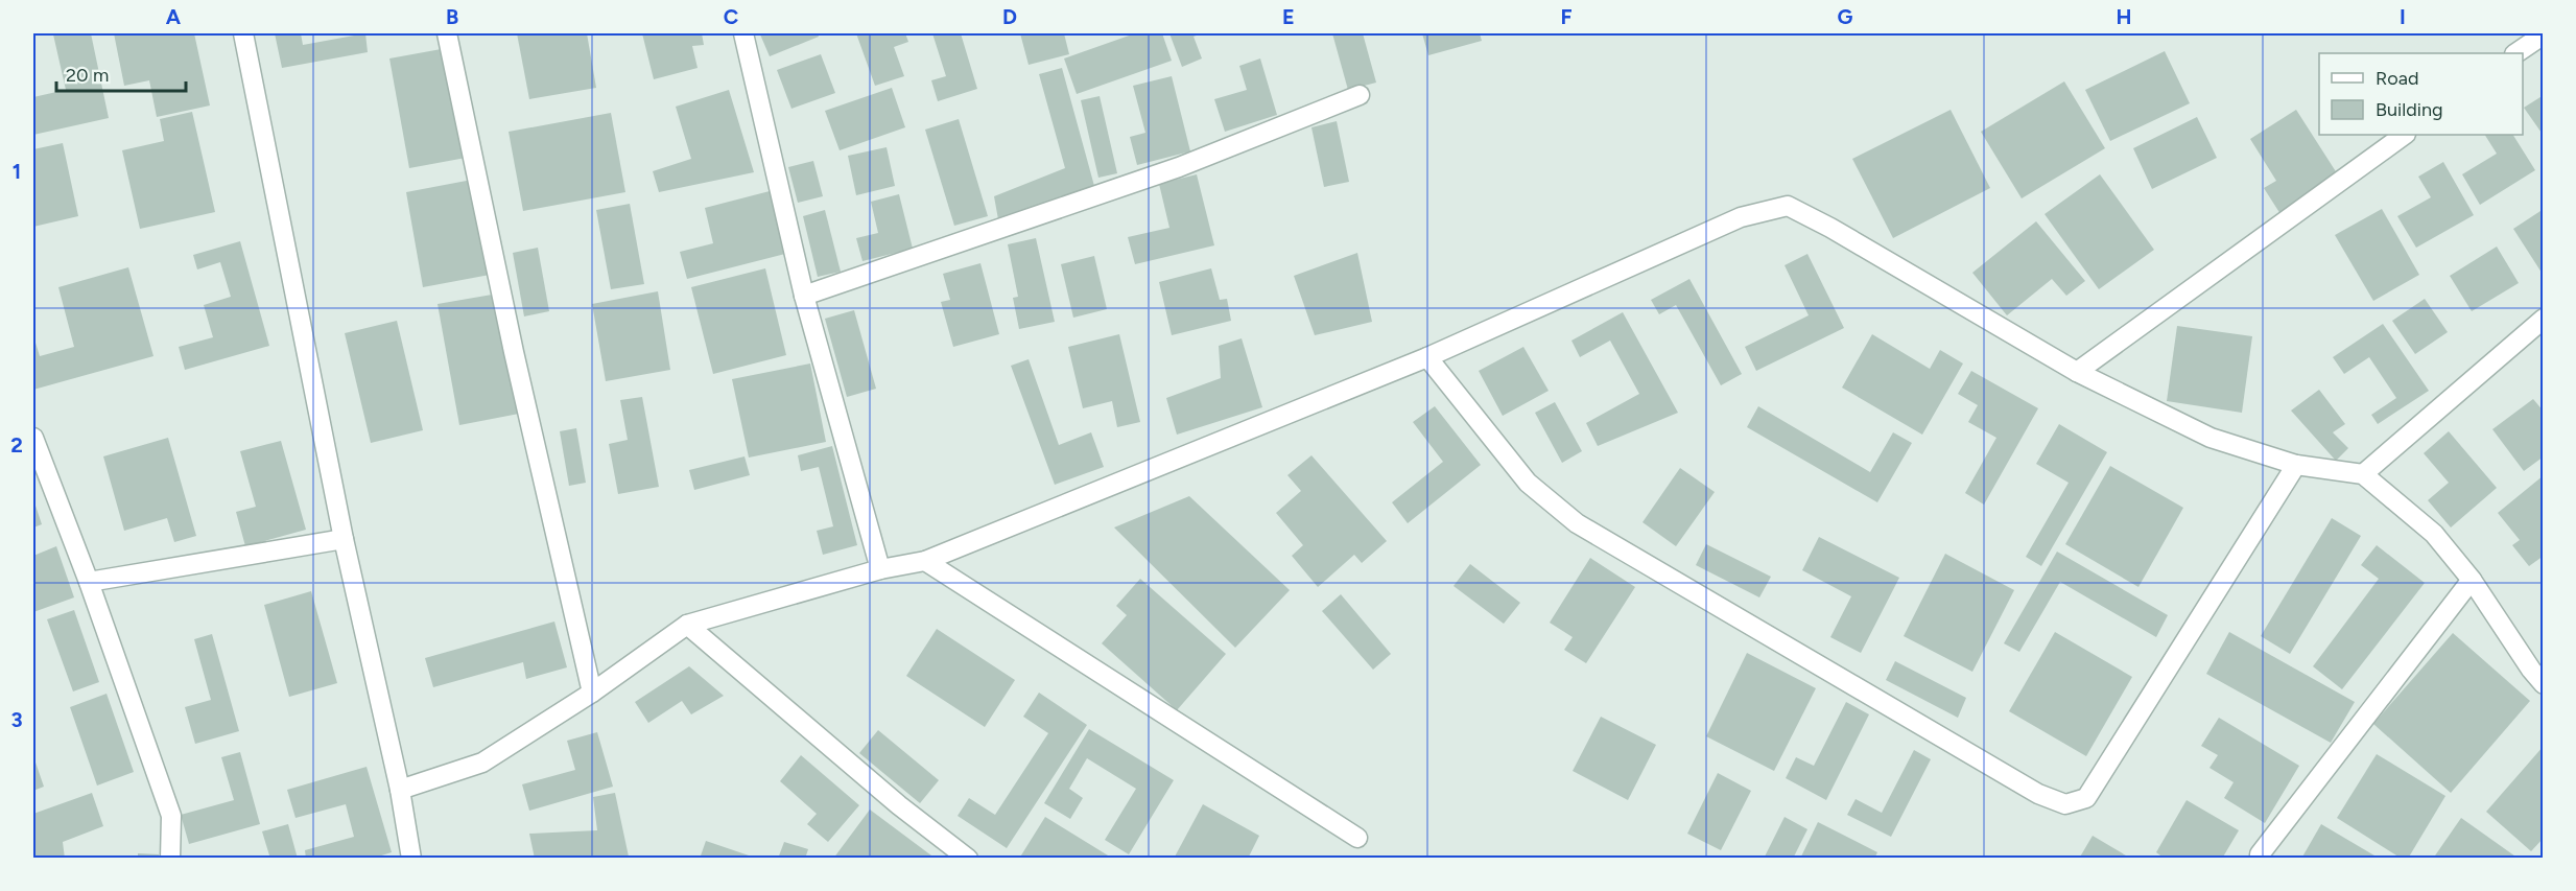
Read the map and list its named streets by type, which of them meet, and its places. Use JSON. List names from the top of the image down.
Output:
{
  "legend": ["Road", "Building"],
  "scale_bar": "20 m",
  "grid": {
    "columns": [
      "A",
      "B",
      "C",
      "D",
      "E",
      "F",
      "G",
      "H",
      "I"
    ],
    "rows": ["1", "2", "3"]
  }
}
